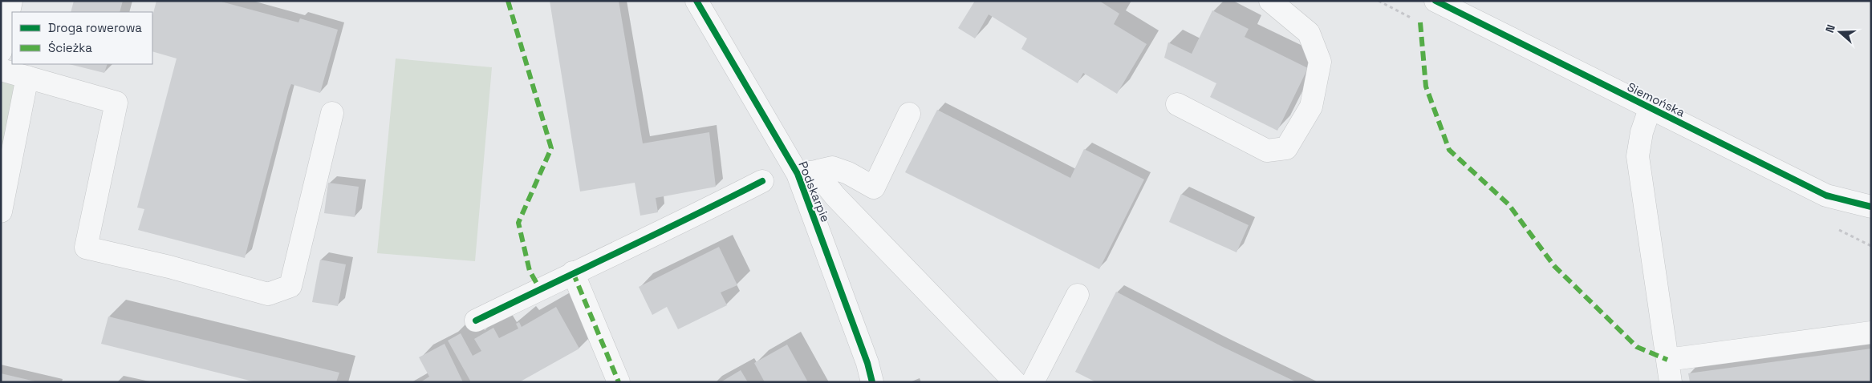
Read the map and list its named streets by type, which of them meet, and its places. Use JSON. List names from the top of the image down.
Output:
{
  "streets": {
    "street": ["Siemońska", "Podskarpie"]
  },
  "legend": ["Droga rowerowa", "Ścieżka"],
  "north": "left"
}
